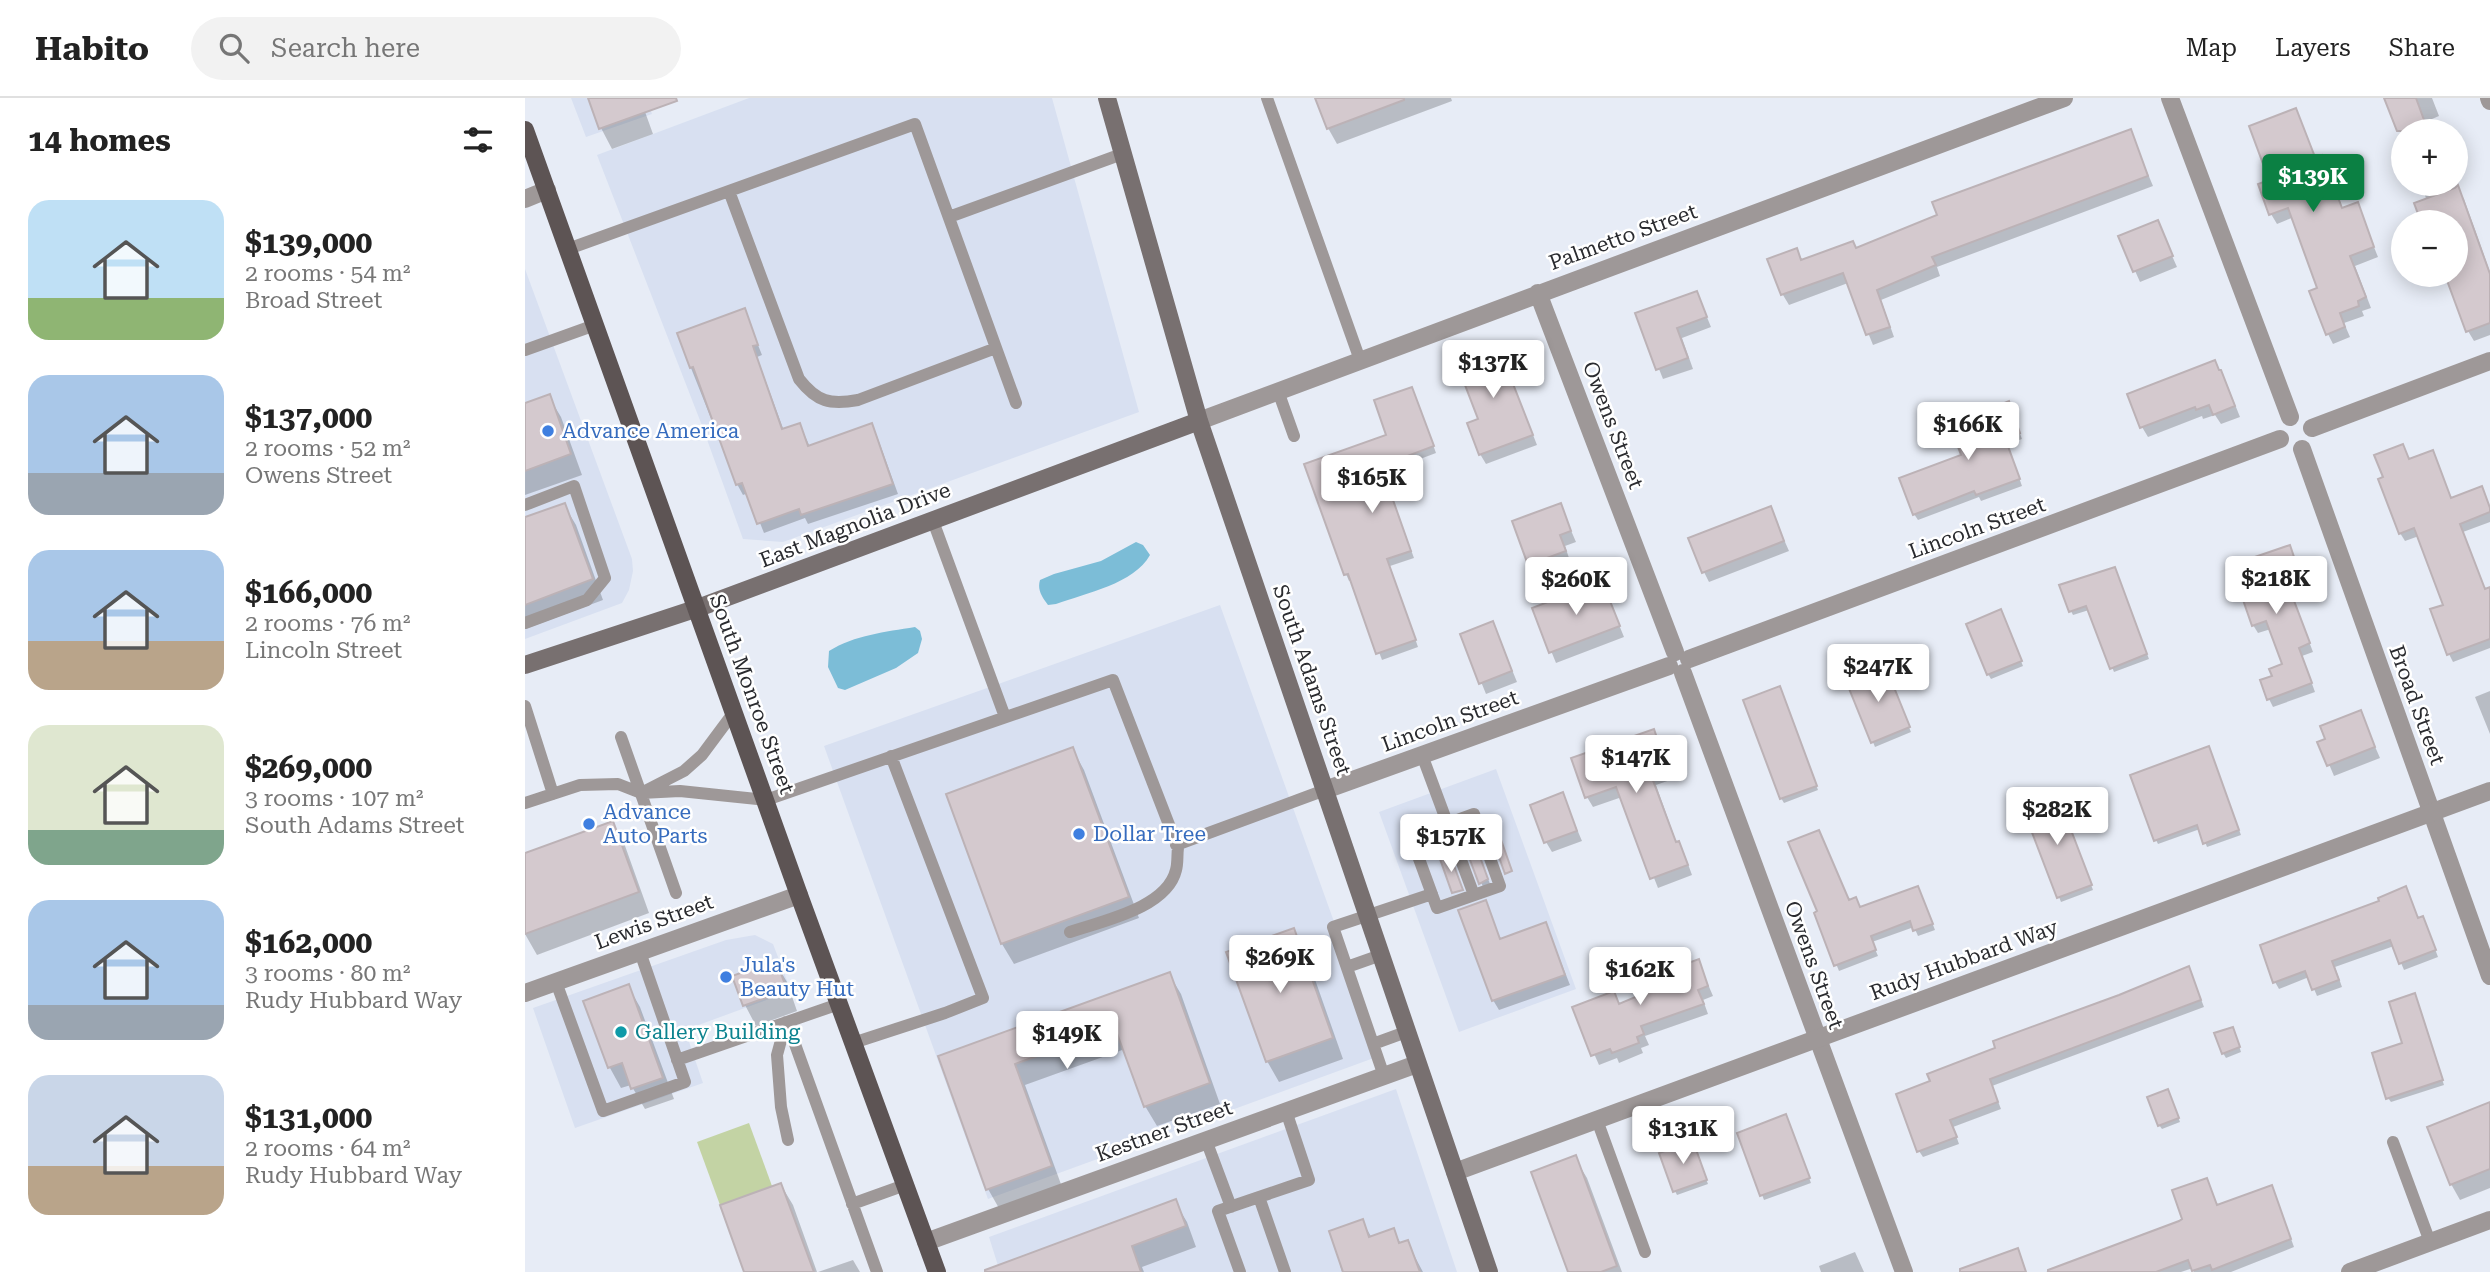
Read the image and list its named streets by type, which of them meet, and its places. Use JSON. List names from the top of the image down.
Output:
{
  "streets": {
    "main road": ["East Magnolia Drive", "South Adams Street", "South Monroe Street"],
    "street": [
      "Palmetto Street",
      "Owens Street",
      "Lincoln Street",
      "Broad Street",
      "Lewis Street",
      "Rudy Hubbard Way",
      "Kestner Street"
    ]
  },
  "crossings": [
    ["Palmetto Street", "Owens Street"],
    ["Palmetto Street", "East Magnolia Drive"],
    ["Palmetto Street", "South Adams Street"],
    ["Owens Street", "Lincoln Street"],
    ["Owens Street", "Rudy Hubbard Way"],
    ["East Magnolia Drive", "South Adams Street"],
    ["East Magnolia Drive", "South Monroe Street"],
    ["Lincoln Street", "South Adams Street"],
    ["Lincoln Street", "Broad Street"],
    ["South Adams Street", "Rudy Hubbard Way"],
    ["South Adams Street", "Kestner Street"],
    ["South Monroe Street", "Lewis Street"],
    ["South Monroe Street", "Kestner Street"],
    ["Broad Street", "Rudy Hubbard Way"]
  ],
  "places": [
    "Advance America",
    "Advance Auto Parts",
    "Dollar Tree",
    "Jula's Beauty Hut",
    "Gallery Building"
  ],
  "page": {
    "header": "Habito",
    "search": "Search here",
    "nav": ["Map", "Layers", "Share"],
    "heading": "14 homes",
    "map_buttons": ["+", "−"],
    "price": [
      "$139K",
      "$137K",
      "$166K",
      "$165K",
      "$218K",
      "$260K",
      "$247K",
      "$147K",
      "$282K",
      "$157K",
      "$269K",
      "$162K",
      "$149K",
      "$131K"
    ],
    "list": [
      {
        "name": "$139,000",
        "note": "2 rooms · 54 m² · Broad Street"
      },
      {
        "name": "$137,000",
        "note": "2 rooms · 52 m² · Owens Street"
      },
      {
        "name": "$166,000",
        "note": "2 rooms · 76 m² · Lincoln Street"
      },
      {
        "name": "$269,000",
        "note": "3 rooms · 107 m² · South Adams Street"
      },
      {
        "name": "$162,000",
        "note": "3 rooms · 80 m² · Rudy Hubbard Way"
      },
      {
        "name": "$131,000",
        "note": "2 rooms · 64 m² · Rudy Hubbard Way"
      }
    ]
  }
}
